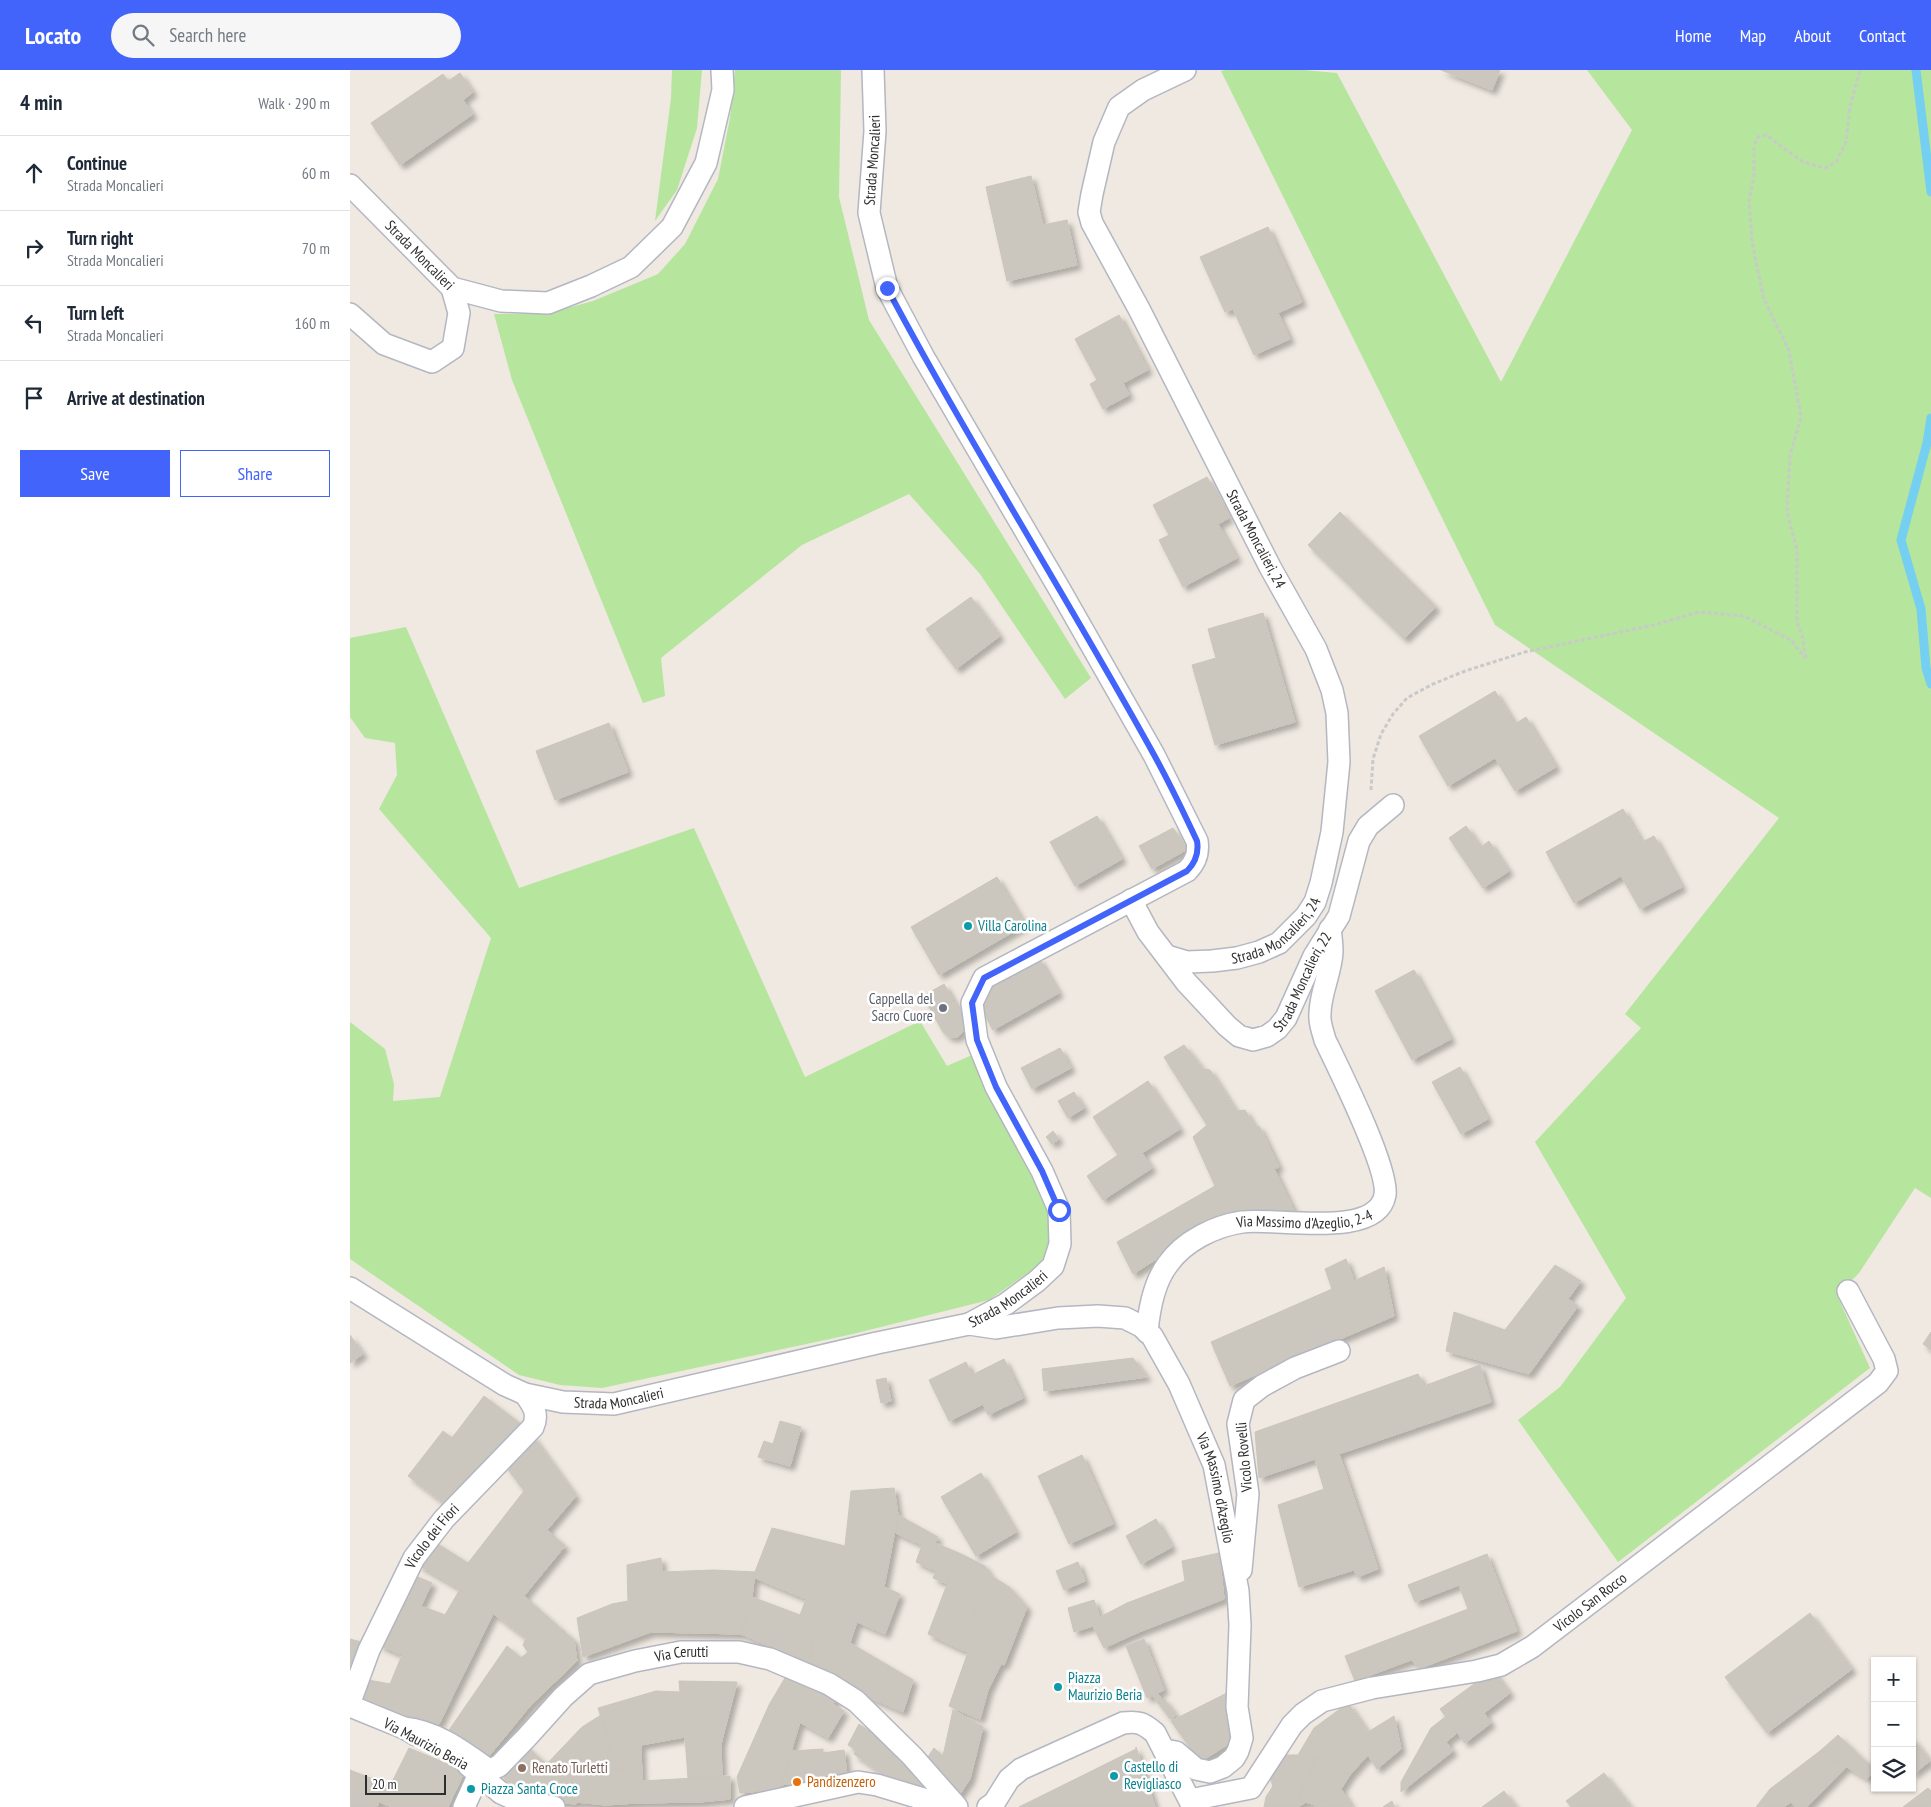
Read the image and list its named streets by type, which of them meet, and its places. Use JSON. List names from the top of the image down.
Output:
{
  "streets": {
    "street": [
      "Strada Moncalieri",
      "Strada Moncalieri, 24",
      "Strada Moncalieri, 22",
      "Via Massimo d'Azeglio, 2-4",
      "Vicolo Rovelli",
      "Via Massimo d'Azeglio",
      "Vicolo dei Fiori",
      "Vicolo San Rocco",
      "Via Cerutti",
      "Via Maurizio Beria"
    ]
  },
  "crossings": [
    ["Strada Moncalieri", "Strada Moncalieri, 22"],
    ["Strada Moncalieri", "Via Massimo d'Azeglio"],
    ["Strada Moncalieri", "Vicolo dei Fiori"],
    ["Strada Moncalieri, 24", "Strada Moncalieri, 22"],
    ["Strada Moncalieri, 22", "Via Massimo d'Azeglio, 2-4"],
    ["Via Massimo d'Azeglio, 2-4", "Via Massimo d'Azeglio"],
    ["Vicolo Rovelli", "Via Massimo d'Azeglio"],
    ["Via Cerutti", "Via Maurizio Beria"]
  ],
  "places": [
    "Villa Carolina",
    "Cappella del Sacro Cuore",
    "Piazza Maurizio Beria",
    "Renato Turletti",
    "Castello di Revigliasco",
    "Pandizenzero",
    "Piazza Santa Croce"
  ],
  "scale_bar": "20 m",
  "page": {
    "header": "Locato",
    "search": "Search here",
    "nav": [
      "Home",
      "Map",
      "About",
      "Contact"
    ],
    "heading": ["4 min", "Walk · 290 m"],
    "list": [
      ["Continue", "Strada Moncalieri", "60 m"],
      ["Turn right", "Strada Moncalieri", "70 m"],
      ["Turn left", "Strada Moncalieri", "160 m"],
      "Arrive at destination"
    ],
    "buttons": ["Save", "Share"],
    "map_buttons": ["+", "−"],
    "scale": "20 m"
  }
}
